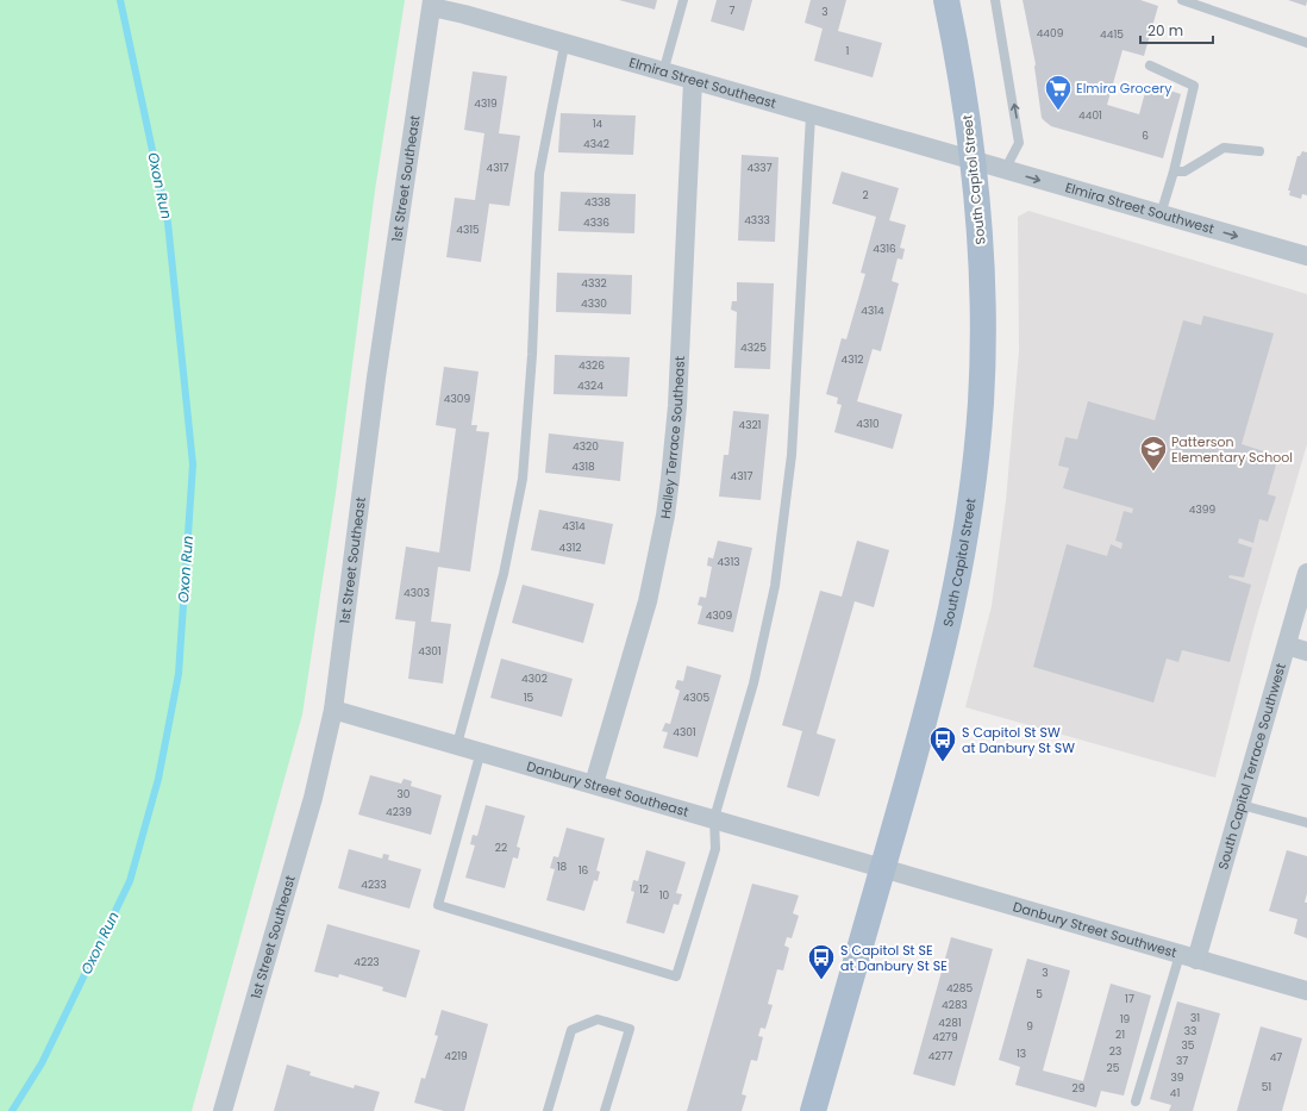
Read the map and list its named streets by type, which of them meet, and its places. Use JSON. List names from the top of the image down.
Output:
{
  "streets": {
    "main road": ["South Capitol Street"],
    "street": [
      "Elmira Street Southeast",
      "1st Street Southeast",
      "Elmira Street Southwest",
      "Halley Terrace Southeast",
      "South Capitol Terrace Southwest",
      "Danbury Street Southeast",
      "Danbury Street Southwest"
    ]
  },
  "crossings": [
    ["Elmira Street Southeast", "1st Street Southeast"],
    ["Elmira Street Southeast", "South Capitol Street"],
    ["Elmira Street Southeast", "Elmira Street Southwest"],
    ["Elmira Street Southeast", "Halley Terrace Southeast"],
    ["1st Street Southeast", "Danbury Street Southeast"],
    ["South Capitol Street", "Elmira Street Southwest"],
    ["South Capitol Street", "Danbury Street Southeast"],
    ["South Capitol Street", "Danbury Street Southwest"],
    ["Halley Terrace Southeast", "Danbury Street Southeast"],
    ["South Capitol Terrace Southwest", "Danbury Street Southwest"],
    ["Danbury Street Southeast", "Danbury Street Southwest"]
  ],
  "one_way": ["Elmira Street Southwest"],
  "water": ["Oxon Run"],
  "places": {
    "supermarket": ["Elmira Grocery"],
    "school or university": ["Patterson Elementary School"],
    "bus stop": ["S Capitol St SW at Danbury St SW", "S Capitol St SE at Danbury St SE"]
  },
  "house_numbers": [
    "7",
    "3",
    "4409",
    "4415",
    "1",
    "4319",
    "4401",
    "14",
    "6",
    "4342",
    "4317",
    "4337",
    "2",
    "4338",
    "4333",
    "4336",
    "4315",
    "4316",
    "4332",
    "4330",
    "4314",
    "4325",
    "4312",
    "4326",
    "4324",
    "4309",
    "4310",
    "4321",
    "4320",
    "4318",
    "4317",
    "4399",
    "4314",
    "4312",
    "4313",
    "4303",
    "4309",
    "4301",
    "4302",
    "15",
    "4305",
    "4301",
    "30",
    "4239",
    "22",
    "18",
    "16",
    "4233",
    "12",
    "10",
    "4223",
    "3",
    "4285",
    "5",
    "17",
    "4283",
    "31",
    "19",
    "4281",
    "9",
    "33",
    "21",
    "4279",
    "35",
    "23",
    "13",
    "4219",
    "4277",
    "47",
    "37",
    "25",
    "39",
    "51",
    "29",
    "41"
  ],
  "scale_bar": "20 m"
}
